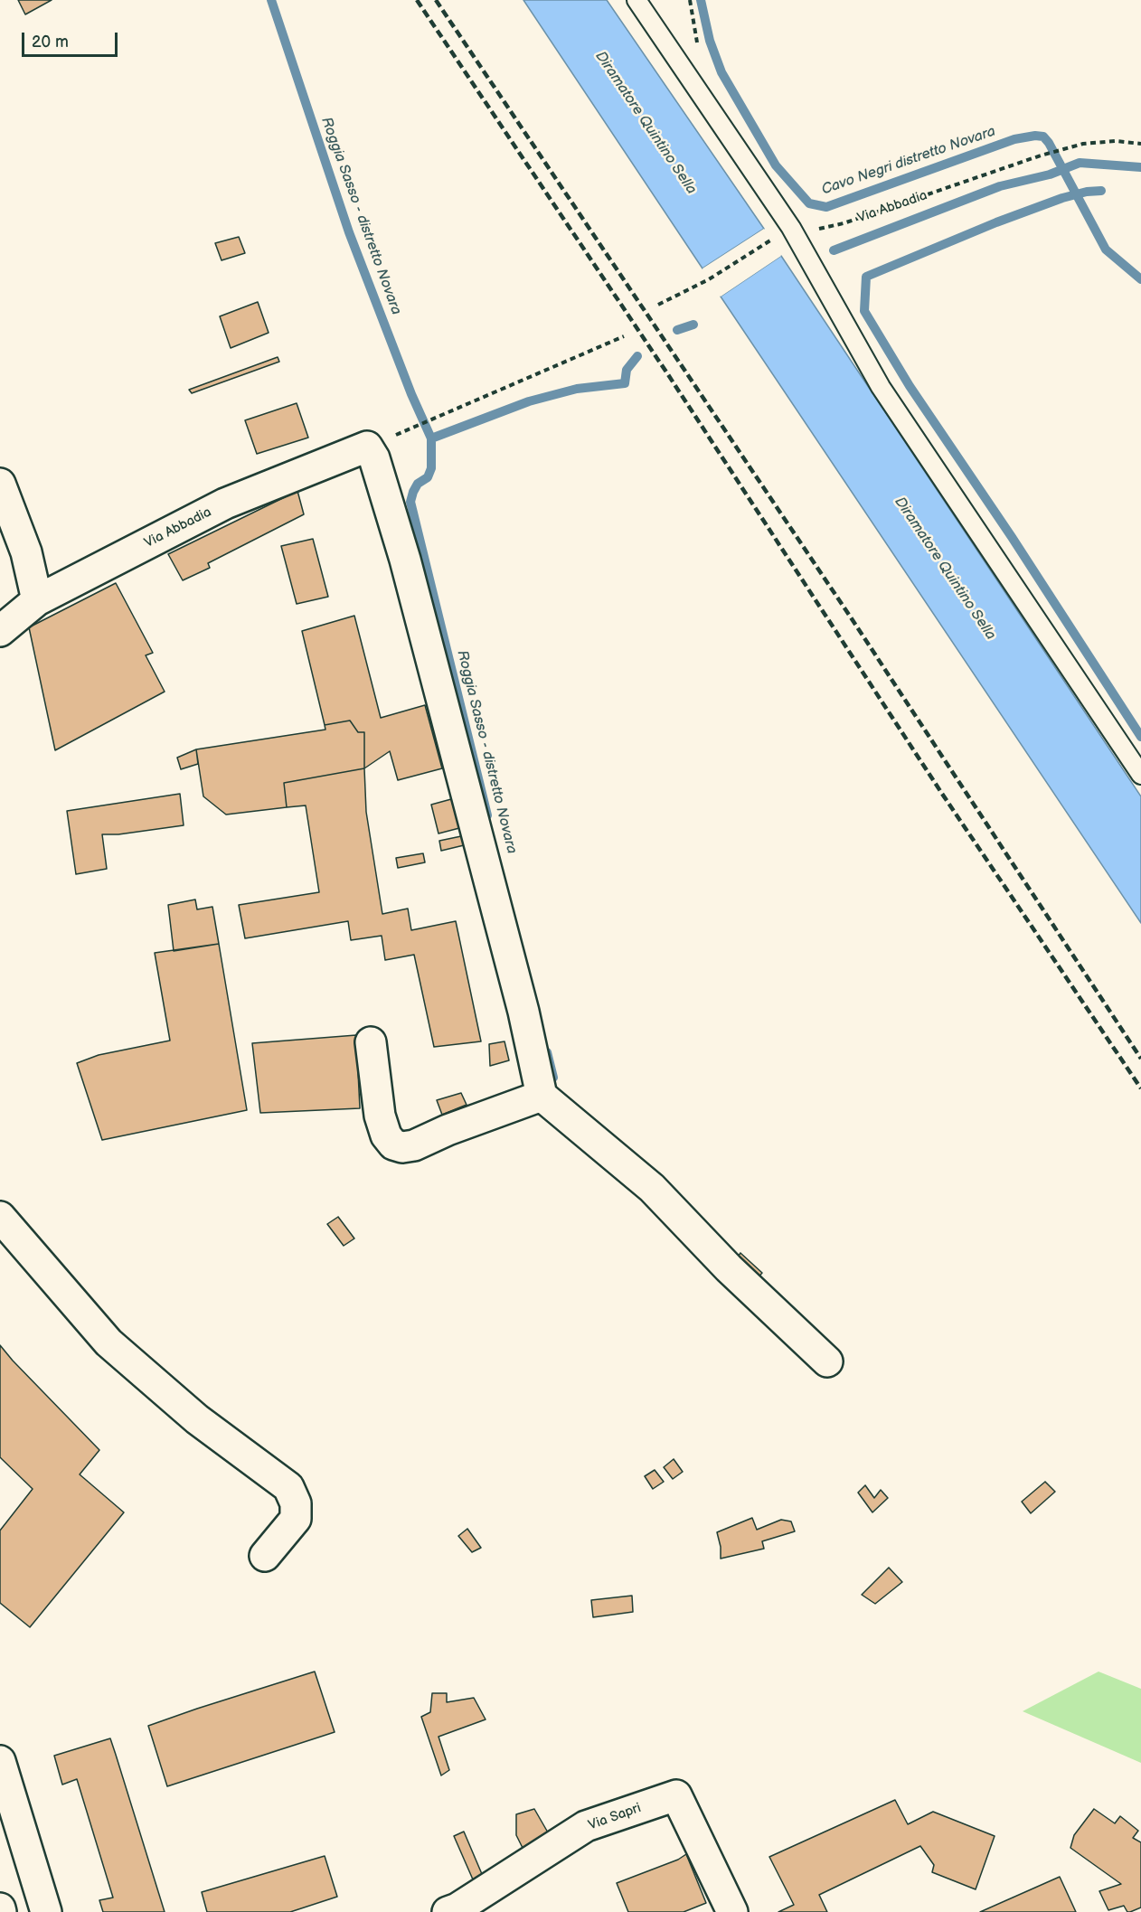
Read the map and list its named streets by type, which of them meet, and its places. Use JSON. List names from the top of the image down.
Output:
{
  "streets": {
    "street": ["Via Abbadia", "Via Sapri"]
  },
  "water": ["Diramatore Quintino Sella", "Cavo Negri distretto Novara", "Roggia Sasso - distretto Novara"],
  "scale_bar": "20 m"
}
